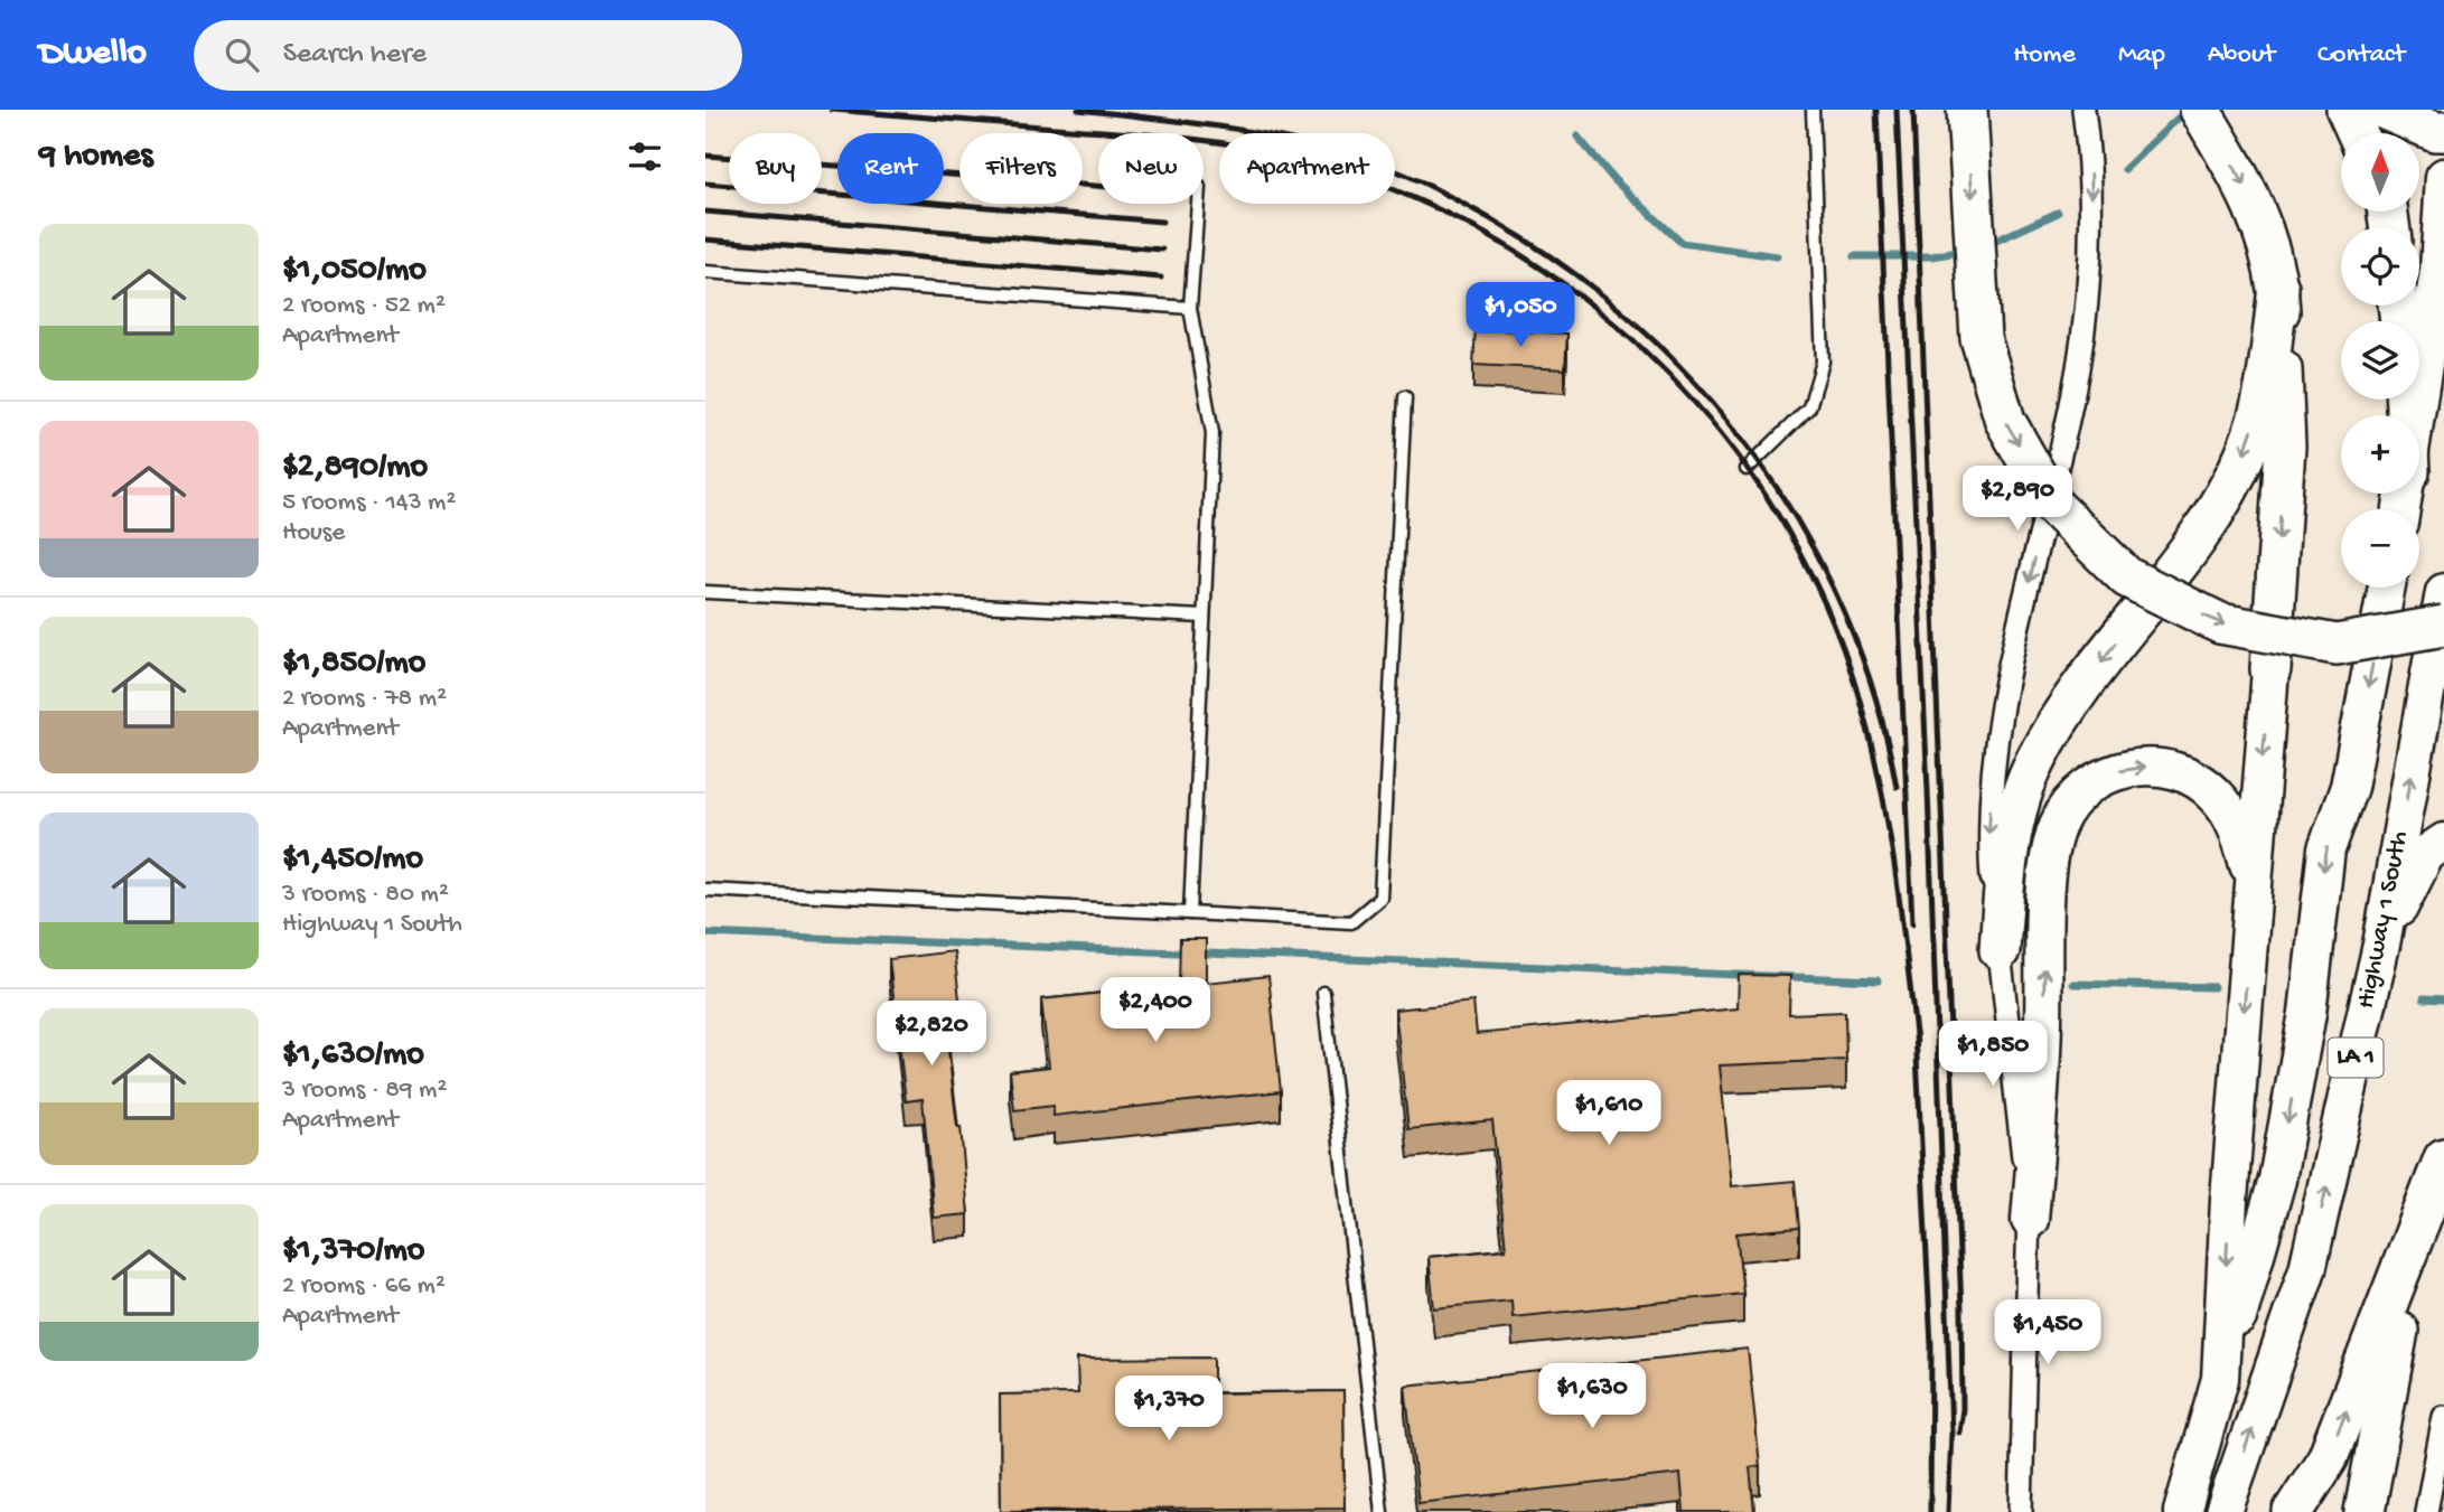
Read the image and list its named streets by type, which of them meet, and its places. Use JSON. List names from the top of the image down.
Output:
{
  "streets": {
    "highway": ["Highway 1 South", "LA 1"]
  },
  "north": "top",
  "page": {
    "header": "Dwello",
    "search": "Search here",
    "nav": [
      "Home",
      "Map",
      "About",
      "Contact"
    ],
    "heading": "9 homes",
    "map_buttons": ["+", "−"],
    "chip": [
      "Buy",
      "Rent",
      "Filters",
      "New",
      "Apartment"
    ],
    "list": [
      {
        "name": "$1,050/mo",
        "note": "2 rooms · 52 m² · Apartment"
      },
      {
        "name": "$2,890/mo",
        "note": "5 rooms · 143 m² · House"
      },
      {
        "name": "$1,850/mo",
        "note": "2 rooms · 78 m² · Apartment"
      },
      {
        "name": "$1,450/mo",
        "note": "3 rooms · 80 m² · Highway 1 South"
      },
      {
        "name": "$1,630/mo",
        "note": "3 rooms · 89 m² · Apartment"
      },
      {
        "name": "$1,370/mo",
        "note": "2 rooms · 66 m² · Apartment"
      }
    ],
    "price": [
      "$1,050",
      "$2,890",
      "$2,400",
      "$2,820",
      "$1,850",
      "$1,610",
      "$1,450",
      "$1,630",
      "$1,370"
    ]
  }
}
